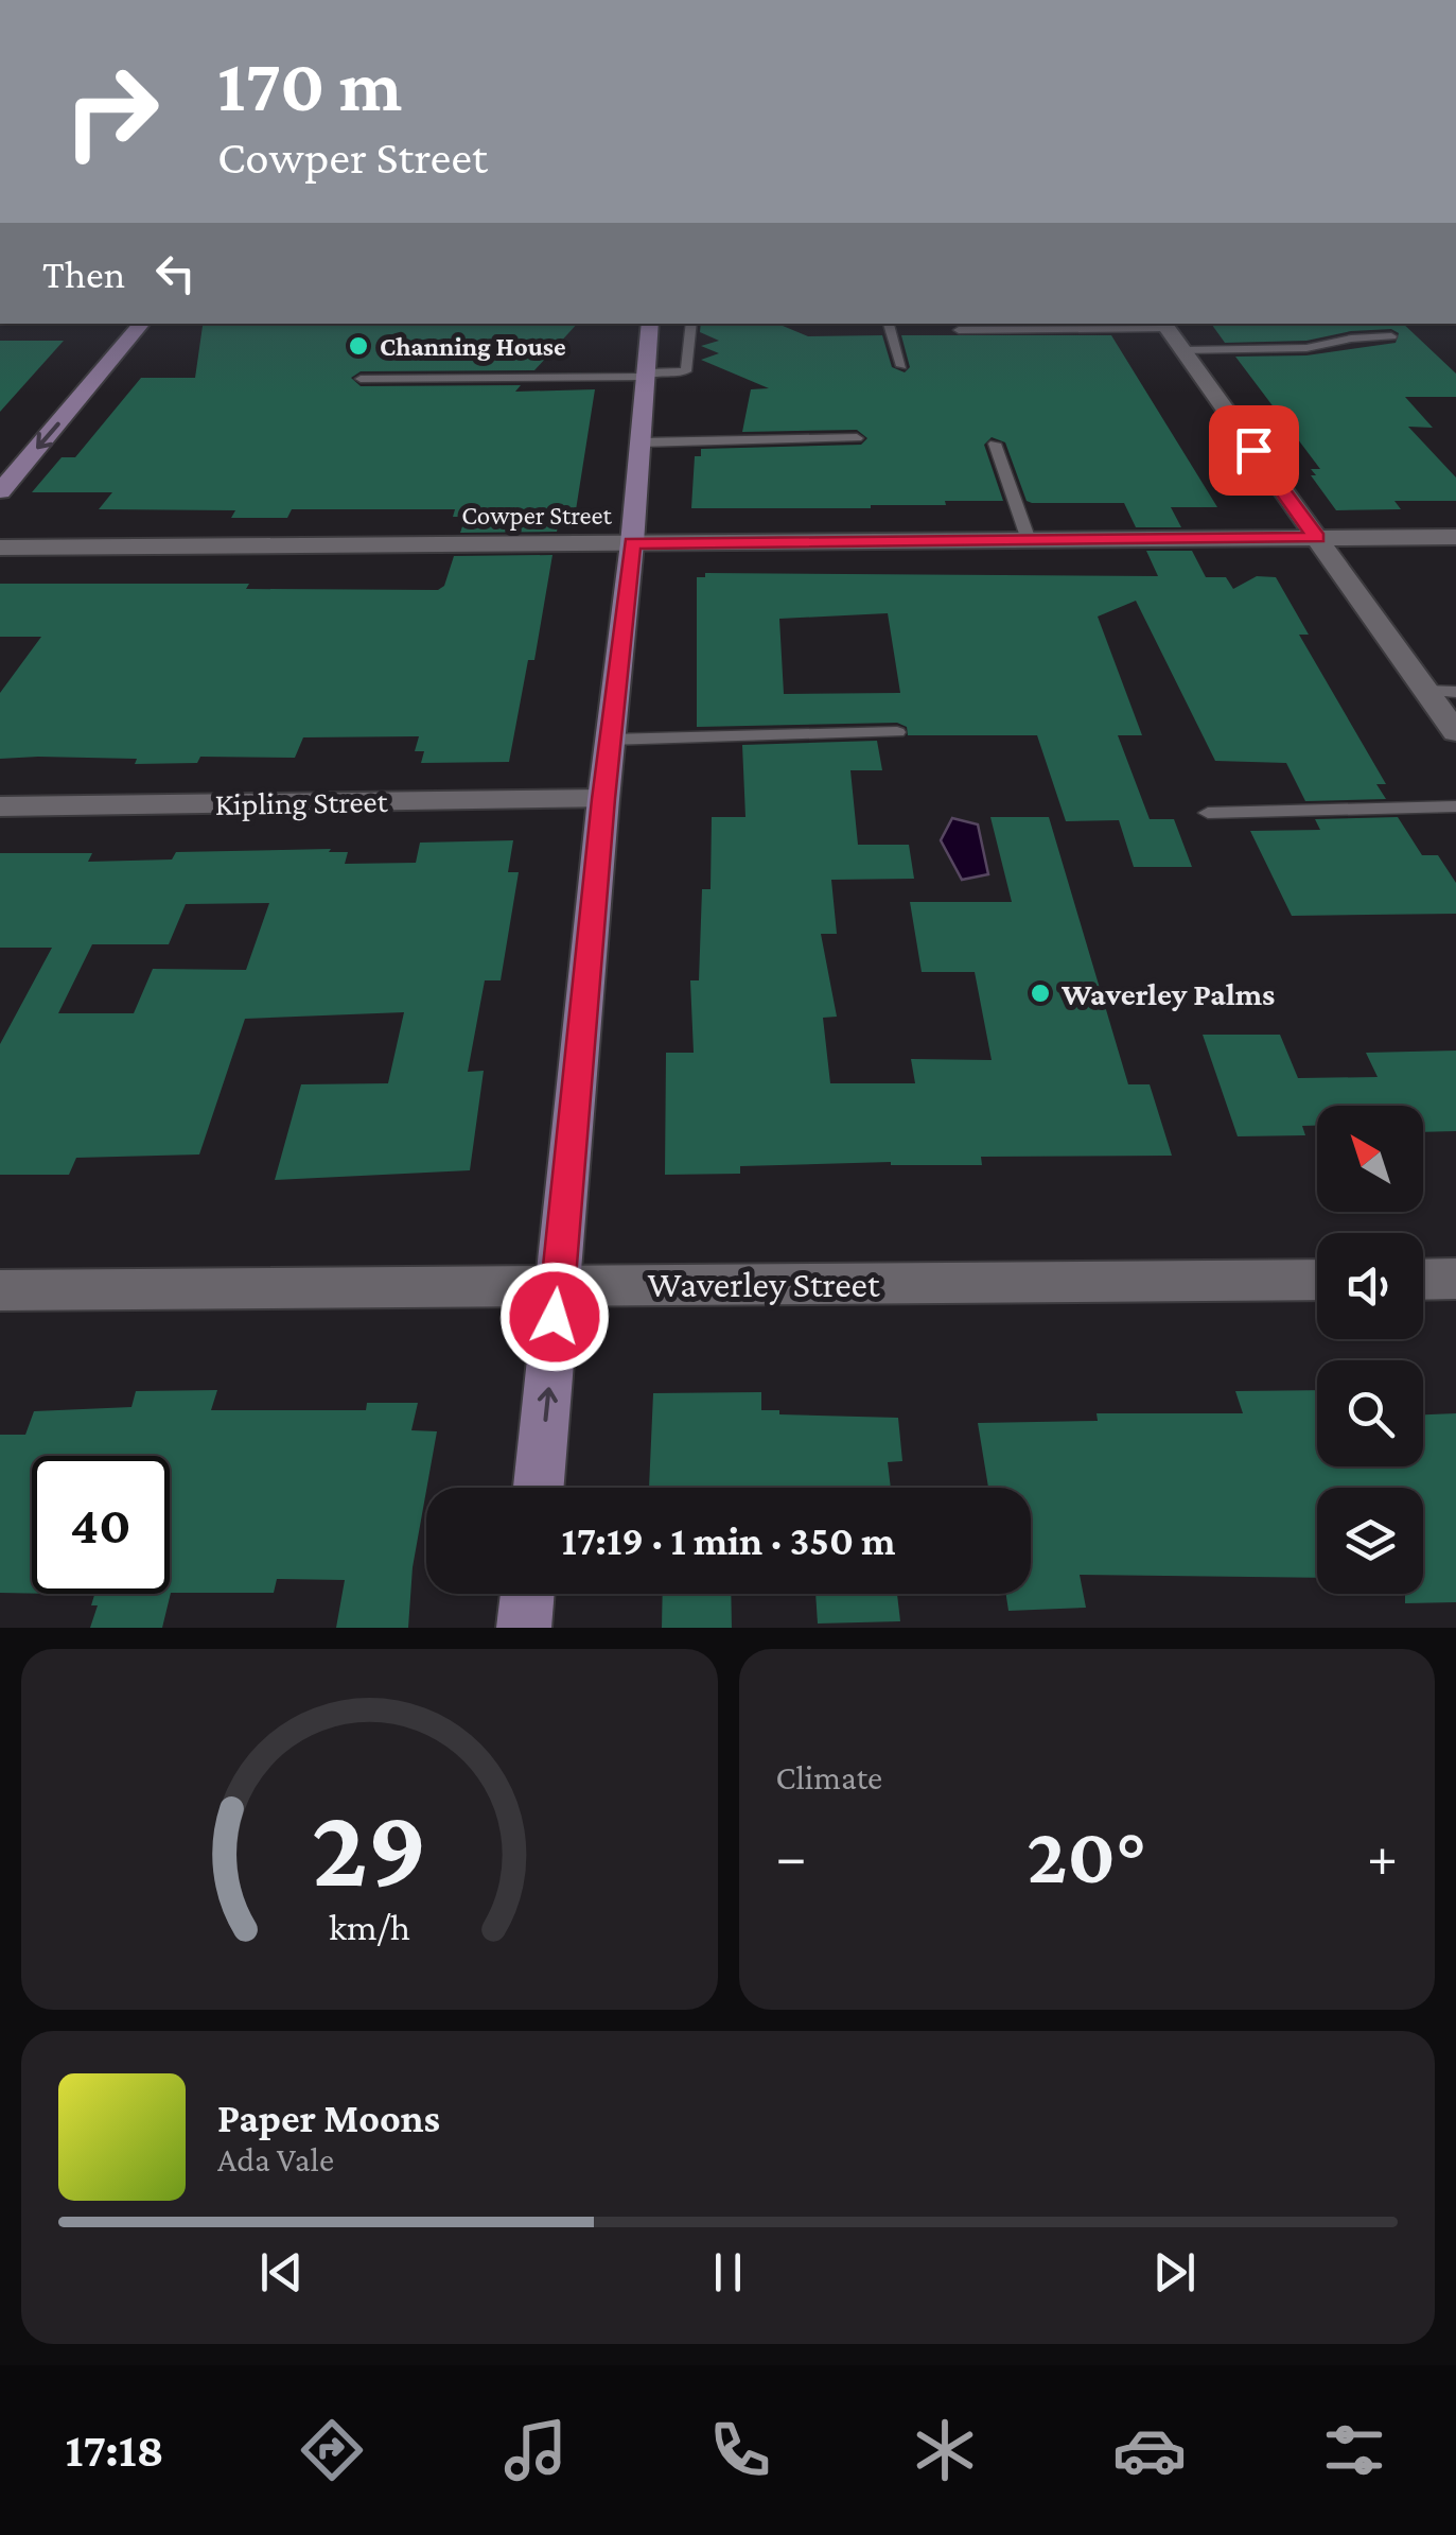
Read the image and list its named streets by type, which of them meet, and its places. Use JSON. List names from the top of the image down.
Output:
{
  "streets": {
    "street": ["Cowper Street", "Kipling Street", "Waverley Street"]
  },
  "places": ["Channing House", "Waverley Palms"],
  "north": "top left",
  "page": {
    "turn": ["170 m", "Cowper Street"],
    "then": "Then",
    "limit": "40",
    "trip": "17:19 · 1 min · 350 m",
    "tile": "Climate",
    "heat": ["−", "20°", "+"],
    "song": ["Paper Moons", "Ada Vale"],
    "tabs": "17:18",
    "gauge": ["29", "km/h"]
  }
}
